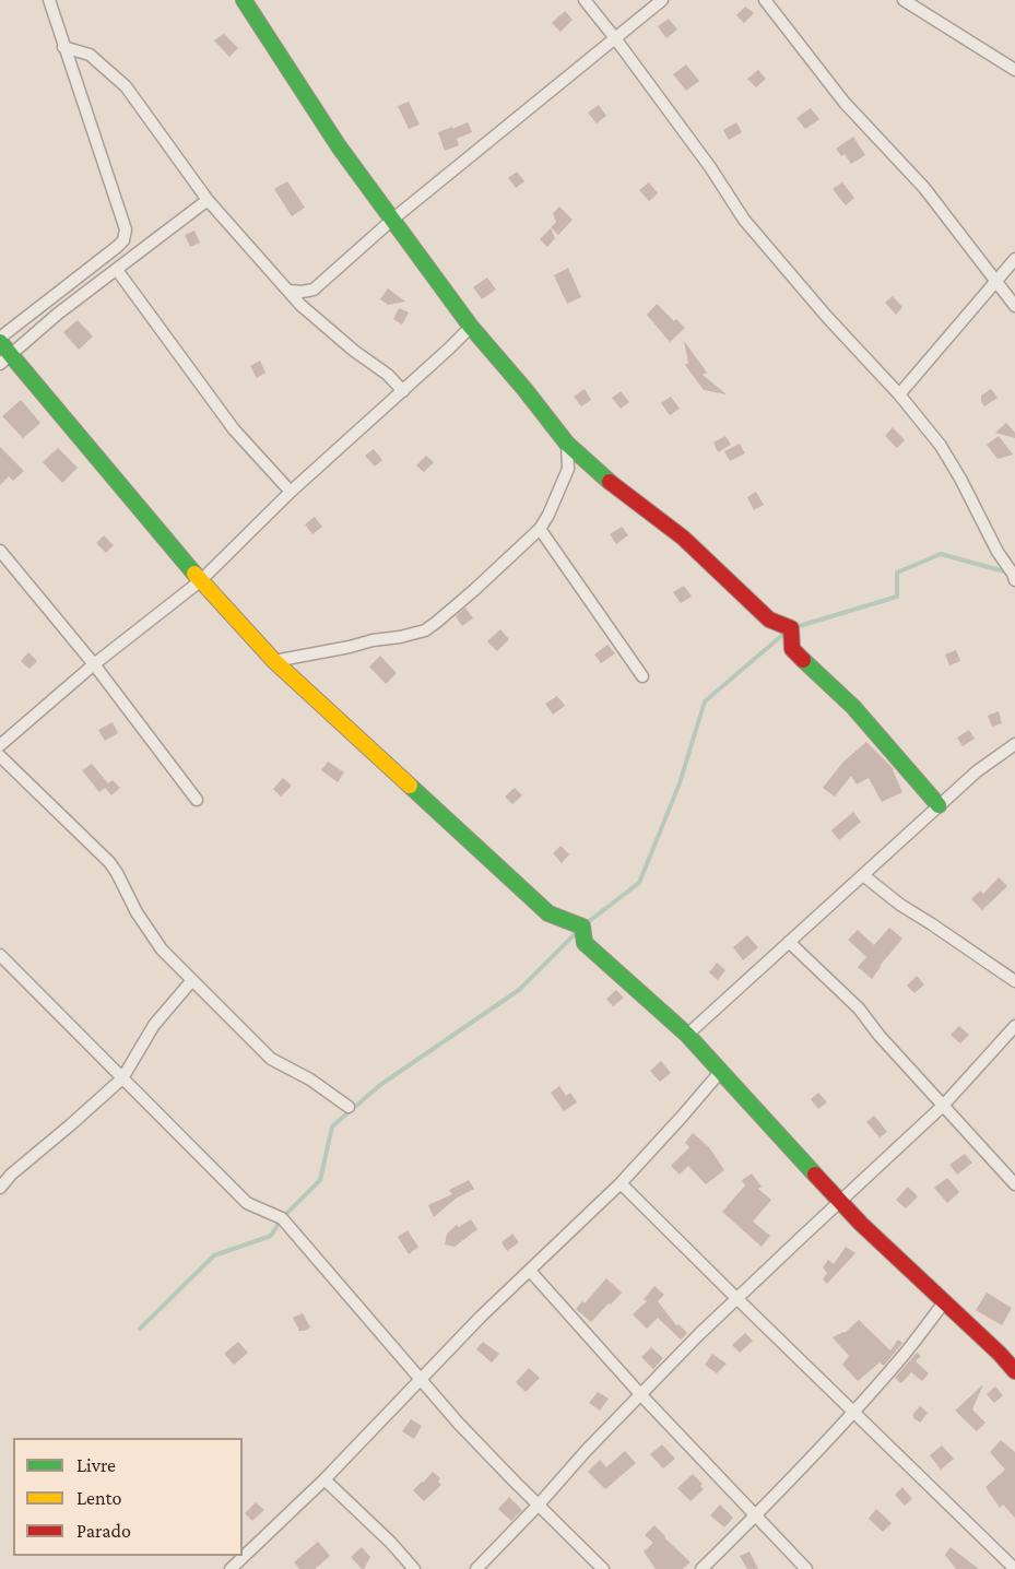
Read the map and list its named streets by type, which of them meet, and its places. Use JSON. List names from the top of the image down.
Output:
{
  "legend": ["Livre", "Lento", "Parado"]
}
